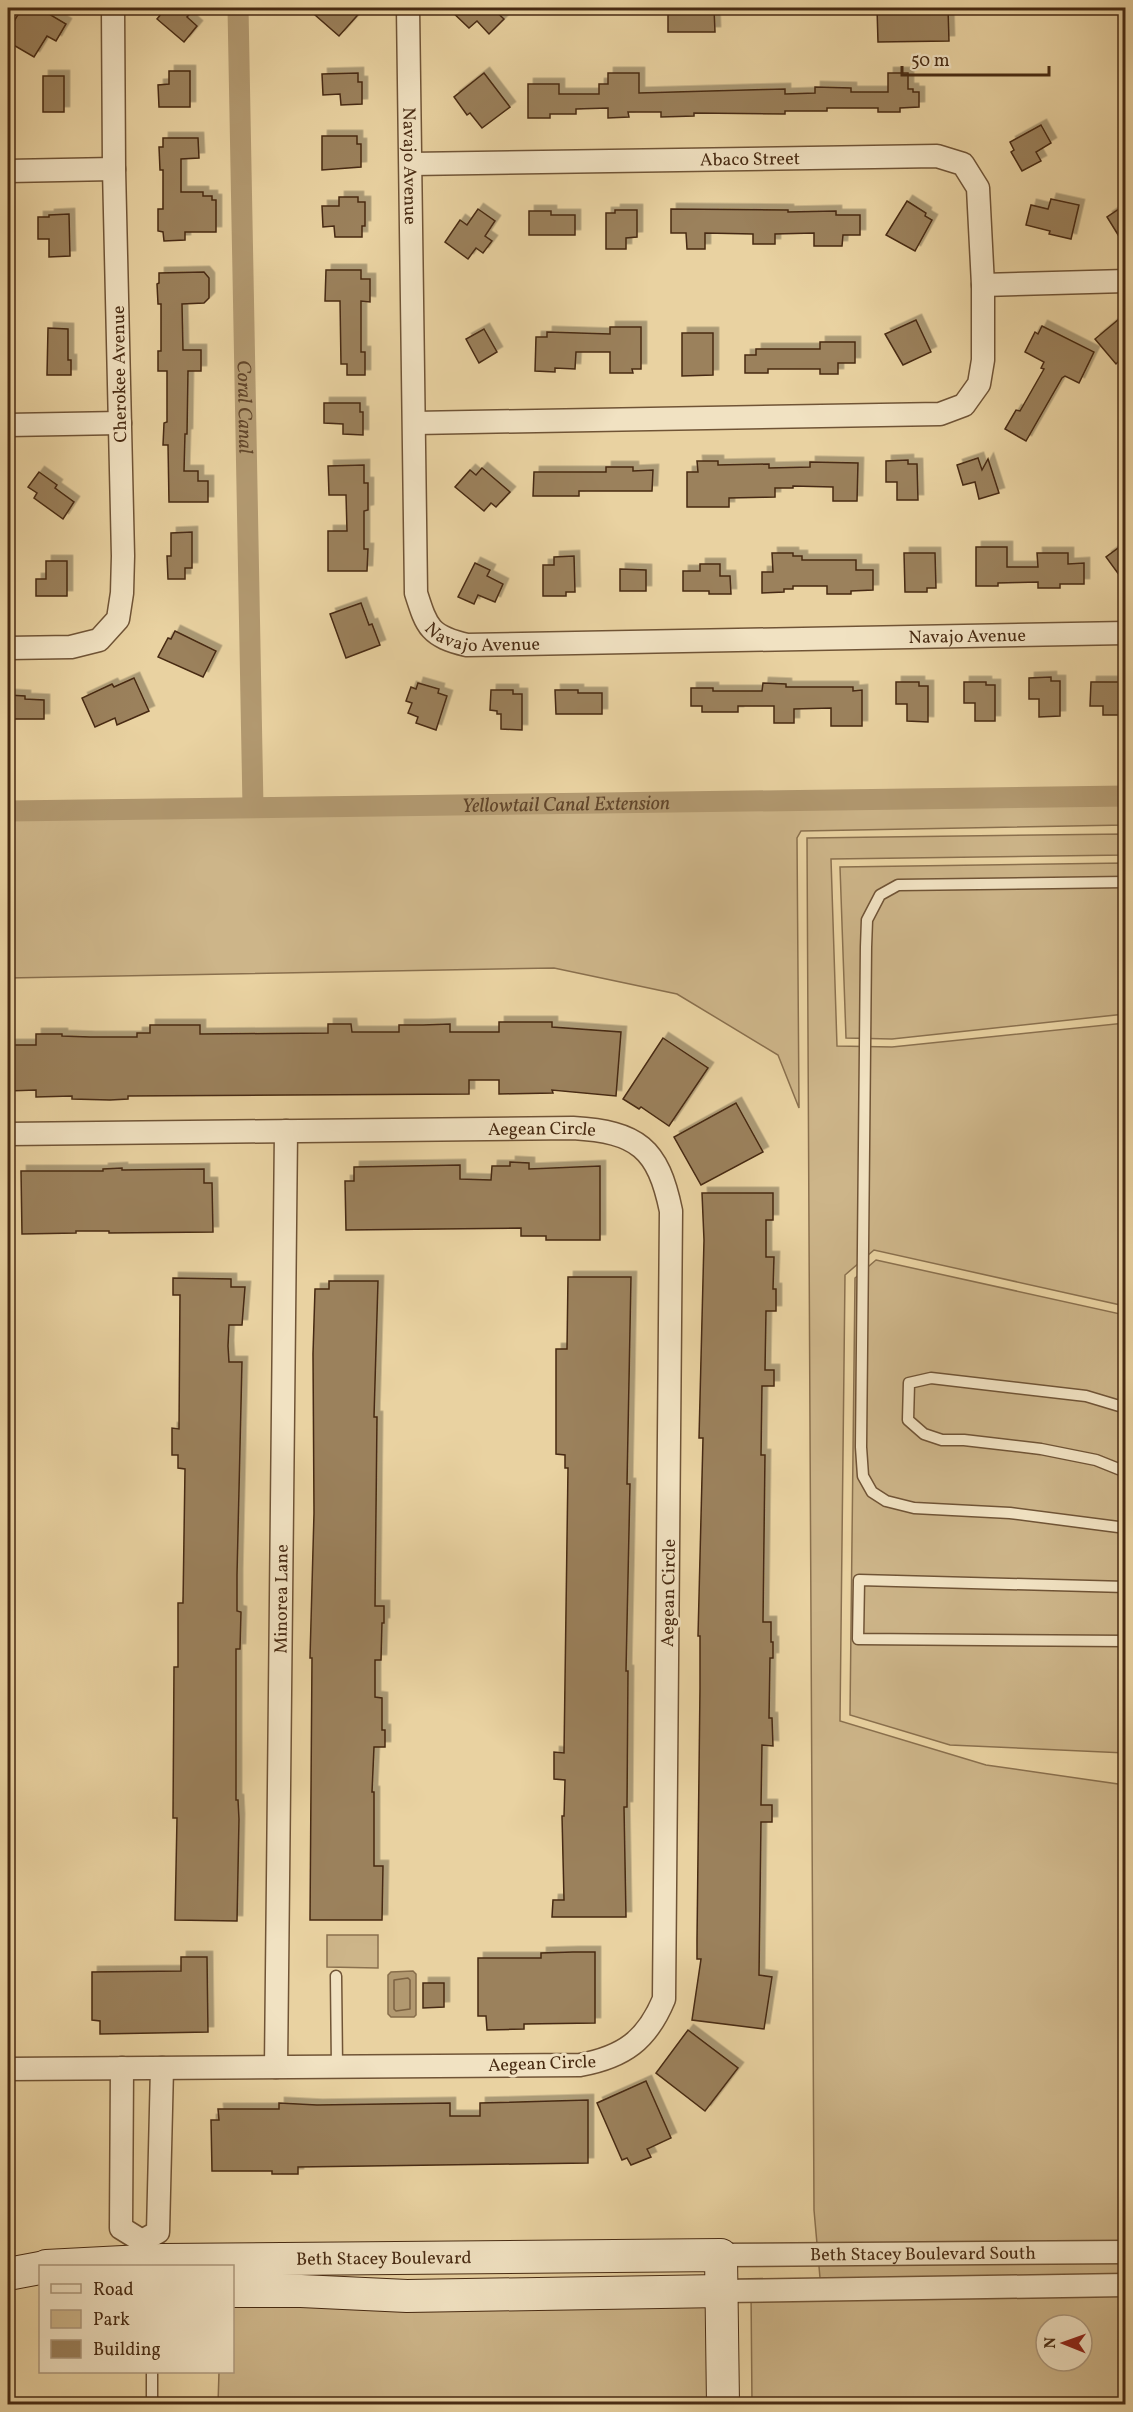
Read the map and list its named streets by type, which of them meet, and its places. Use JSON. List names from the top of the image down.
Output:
{
  "streets": {
    "street": [
      "Abaco Street",
      "Navajo Avenue",
      "Cherokee Avenue",
      "Aegean Circle",
      "Minorea Lane",
      "Beth Stacey Boulevard South",
      "Beth Stacey Boulevard"
    ]
  },
  "crossings": [
    ["Abaco Street", "Navajo Avenue"],
    ["Aegean Circle", "Minorea Lane"],
    ["Beth Stacey Boulevard South", "Beth Stacey Boulevard"]
  ],
  "water": ["Coral Canal", "Yellowtail Canal Extension"],
  "legend": ["Road", "Park", "Building"],
  "scale_bar": "50 m",
  "north": "left"
}
